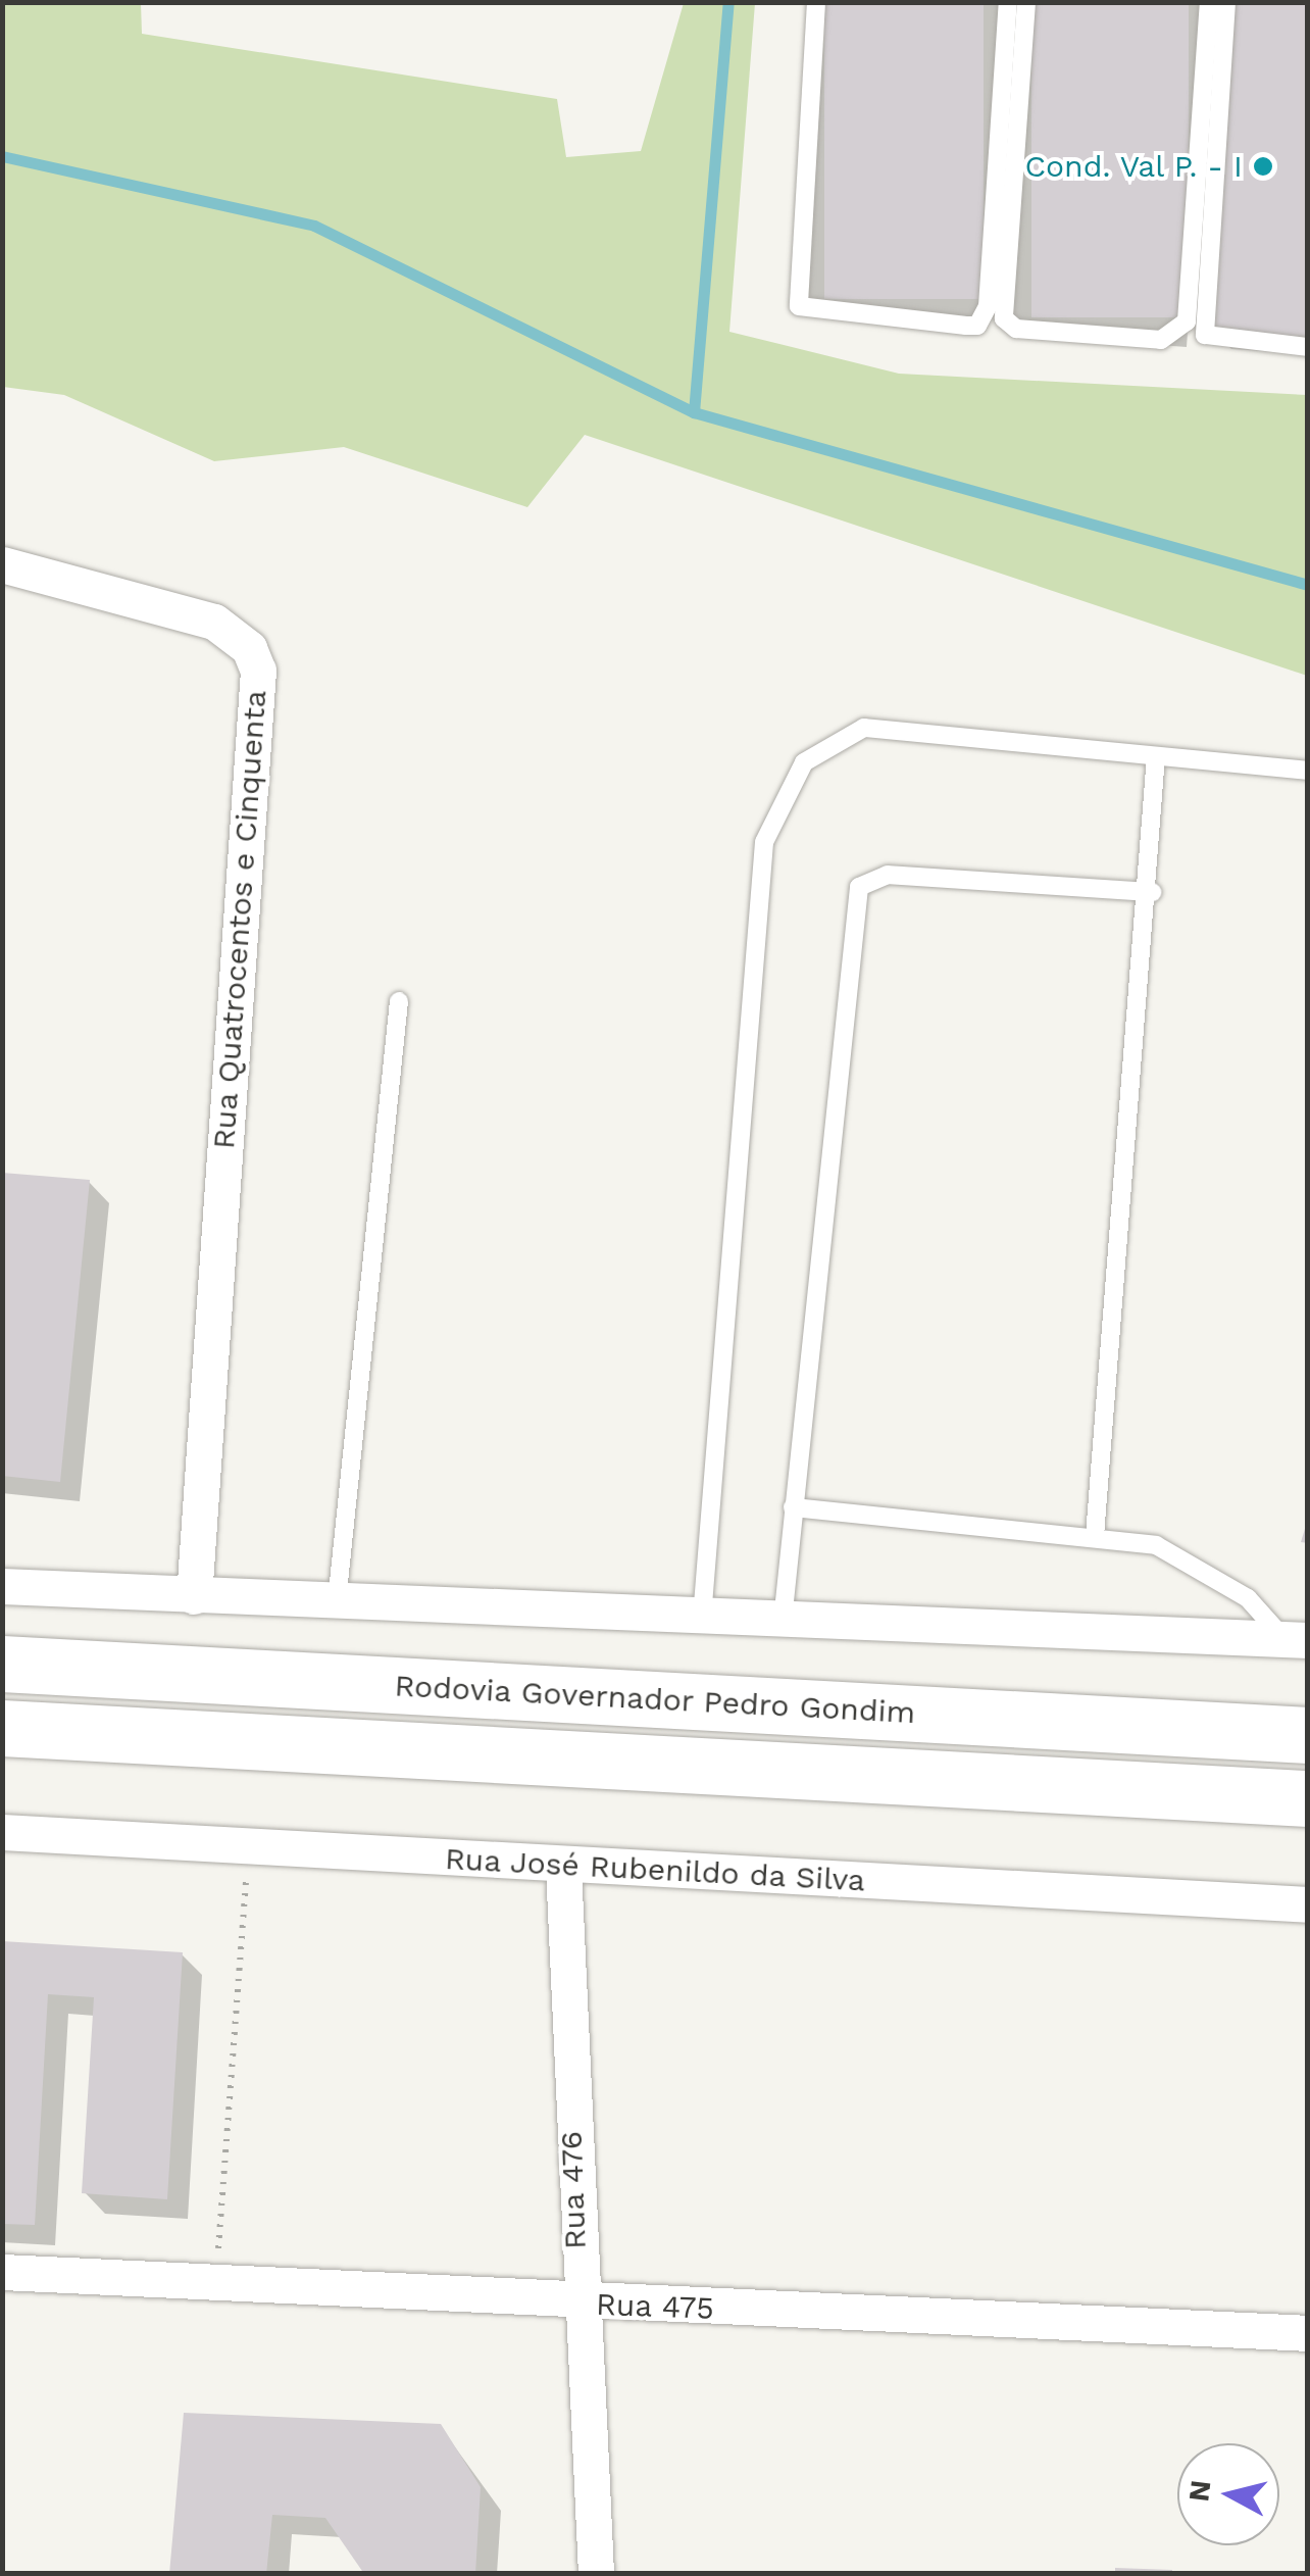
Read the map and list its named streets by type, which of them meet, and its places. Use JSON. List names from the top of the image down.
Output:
{
  "streets": {
    "highway": ["Rodovia Governador Pedro Gondim"],
    "street": [
      "Rua Quatrocentos e Cinquenta",
      "Rua José Rubenildo da Silva",
      "Rua 476",
      "Rua 475"
    ]
  },
  "crossings": [
    ["Rua José Rubenildo da Silva", "Rua 476"],
    ["Rua 476", "Rua 475"]
  ],
  "places": ["Cond. Val P. - I"],
  "north": "left"
}
